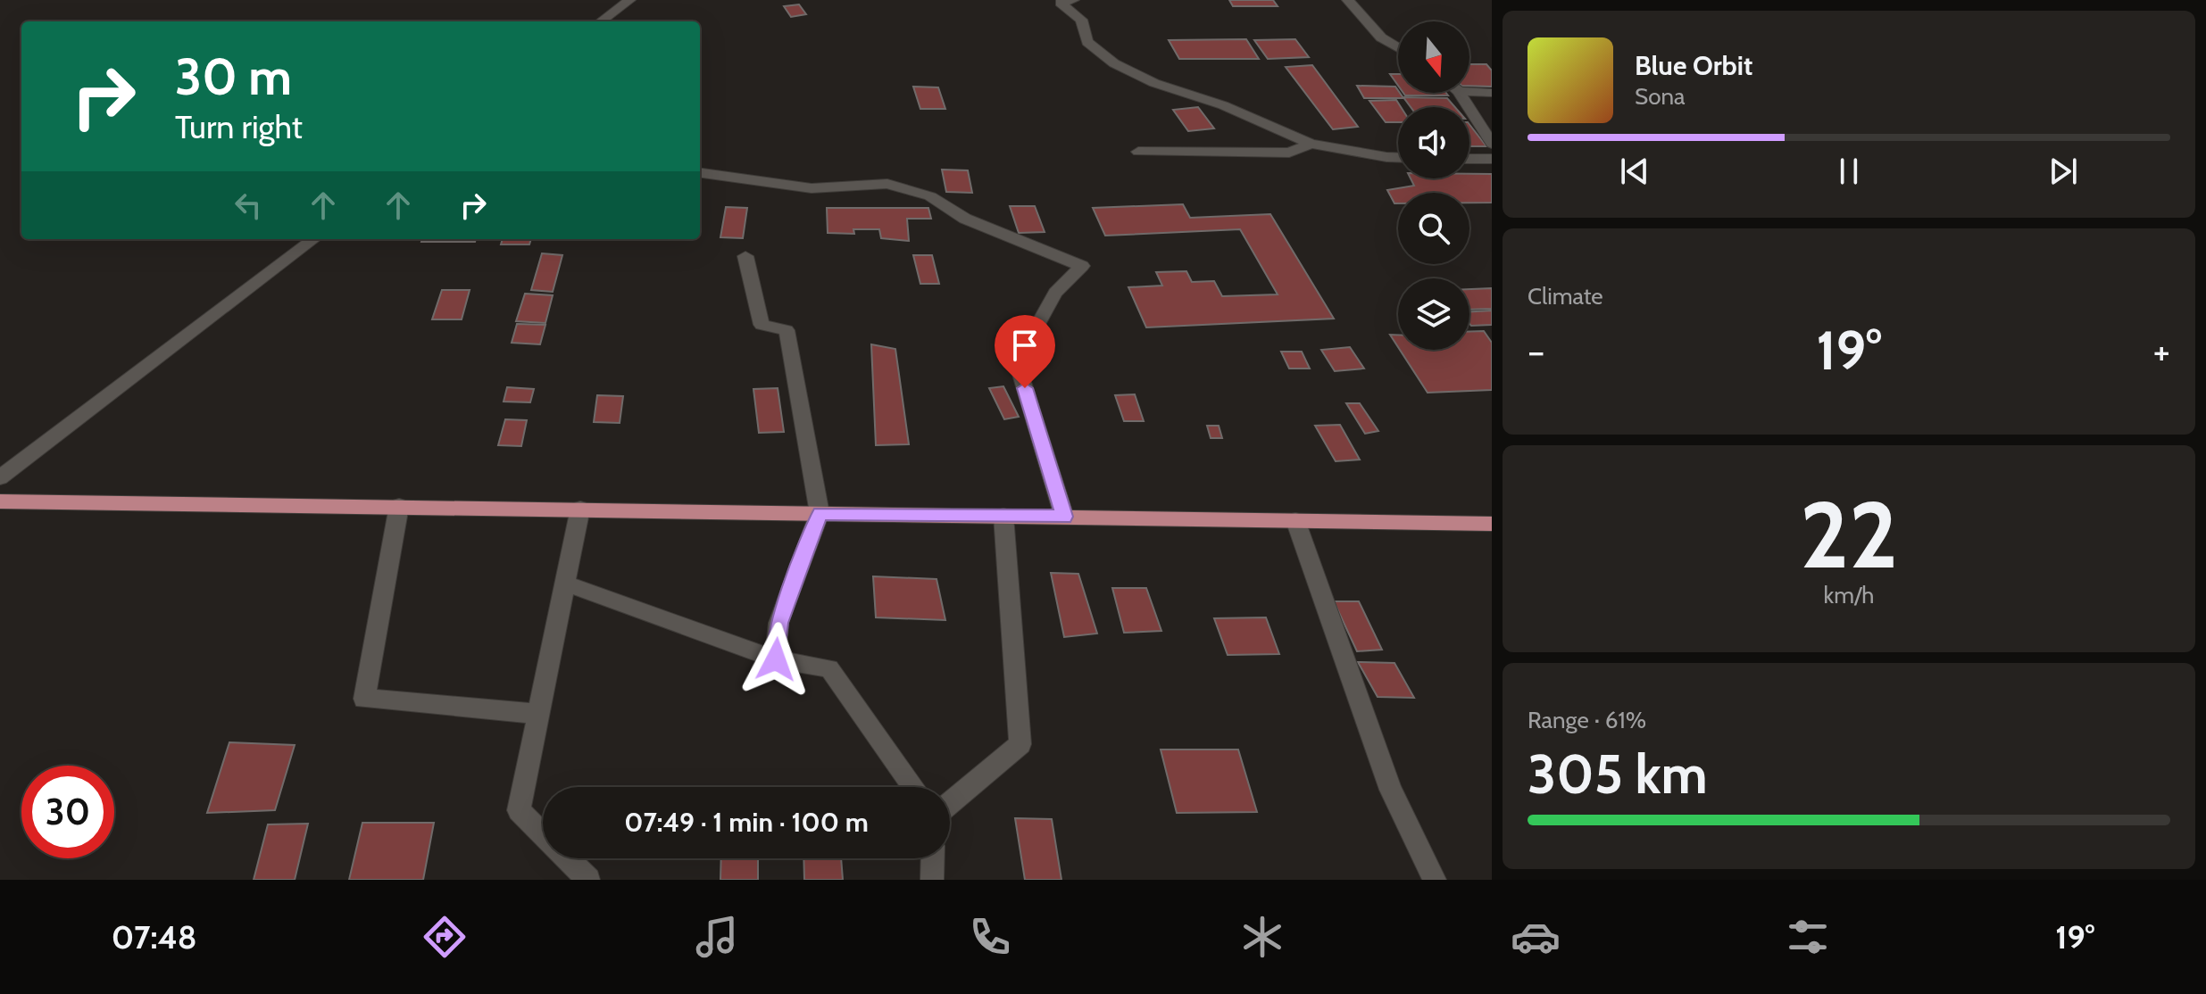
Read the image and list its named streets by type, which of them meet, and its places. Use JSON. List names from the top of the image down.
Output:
{
  "north": "bottom",
  "page": {
    "turn": ["30 m", "Turn right"],
    "song": ["Blue Orbit", "Sona"],
    "tile": [
      "Climate",
      ["22", "km/h"],
      ["Range · 61%", "305 km"]
    ],
    "heat": ["−", "19°", "+"],
    "limit": "30",
    "trip": "07:49 · 1 min · 100 m",
    "tabs": ["07:48", "19°"]
  }
}
